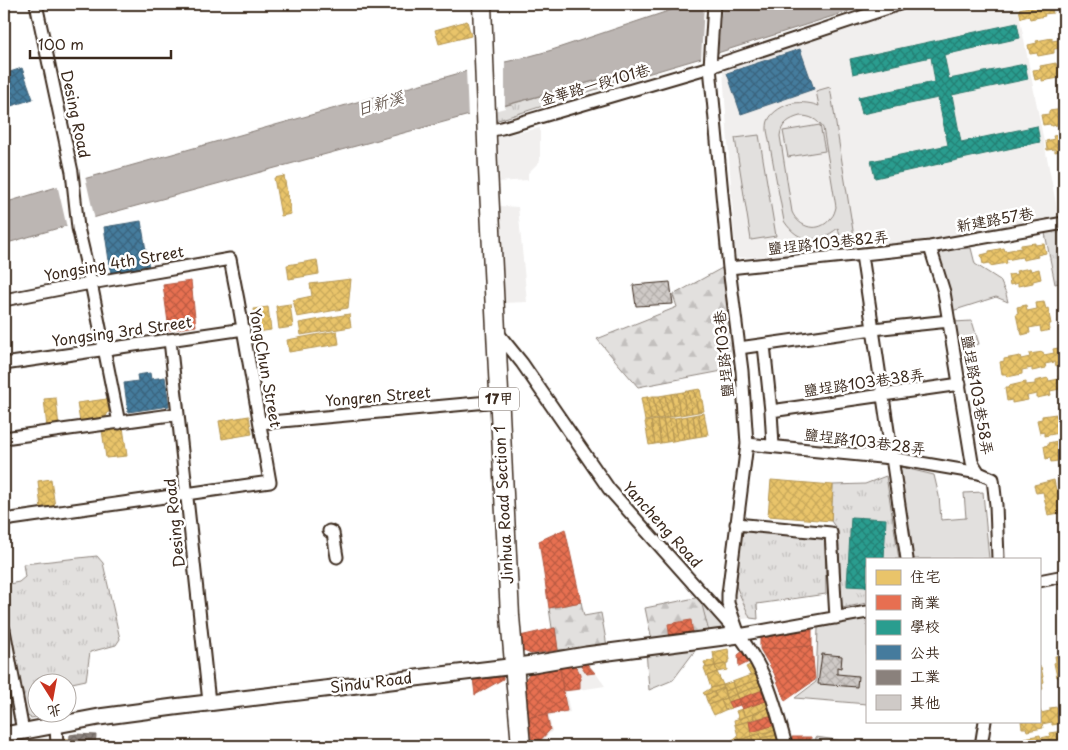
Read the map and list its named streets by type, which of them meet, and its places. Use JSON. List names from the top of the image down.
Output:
{
  "streets": {
    "main road": ["17甲", "Jinhua Road Section 1"],
    "street": [
      "金華路一段101巷",
      "Desing Road",
      "新建路57巷",
      "鹽埕路103巷82弄",
      "Yongsing 4th Street",
      "Yongsing 3rd Street",
      "鹽埕路103巷",
      "YongChun Street",
      "鹽埕路103巷38弄",
      "鹽埕路103巷58弄",
      "Yongren Street",
      "鹽埕路103巷28弄",
      "Yancheng Road",
      "Sindu Road"
    ]
  },
  "crossings": [
    ["金華路一段101巷", "鹽埕路103巷"],
    ["金華路一段101巷", "Jinhua Road Section 1"],
    ["Desing Road", "Yongsing 4th Street"],
    ["Desing Road", "Yongsing 3rd Street"],
    ["Desing Road", "YongChun Street"],
    ["Desing Road", "Sindu Road"],
    ["新建路57巷", "鹽埕路103巷82弄"],
    ["新建路57巷", "鹽埕路103巷58弄"],
    ["鹽埕路103巷82弄", "鹽埕路103巷"],
    ["鹽埕路103巷82弄", "鹽埕路103巷58弄"],
    ["Yongsing 4th Street", "YongChun Street"],
    ["Yongsing 3rd Street", "YongChun Street"],
    ["鹽埕路103巷", "鹽埕路103巷58弄"],
    ["鹽埕路103巷", "鹽埕路103巷28弄"],
    ["鹽埕路103巷", "Yancheng Road"],
    ["鹽埕路103巷", "Sindu Road"],
    ["YongChun Street", "Yongren Street"],
    ["鹽埕路103巷38弄", "鹽埕路103巷58弄"],
    ["鹽埕路103巷58弄", "鹽埕路103巷28弄"],
    ["Yongren Street", "Jinhua Road Section 1"],
    ["Jinhua Road Section 1", "Yancheng Road"],
    ["Jinhua Road Section 1", "Sindu Road"],
    ["Yancheng Road", "Sindu Road"]
  ],
  "water": ["日新溪"],
  "legend": [
    "住宅",
    "商業",
    "學校",
    "公共",
    "工業",
    "其他"
  ],
  "scale_bar": "100 m",
  "north": "bottom"
}
